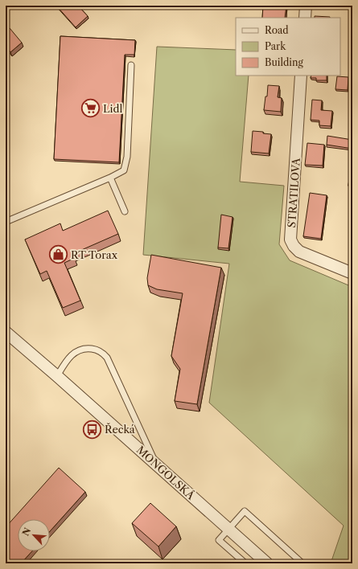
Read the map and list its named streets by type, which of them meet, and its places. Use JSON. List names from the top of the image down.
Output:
{
  "streets": {
    "street": ["STRATILOVA", "MONGOLSKÁ"]
  },
  "places": {
    "supermarket": ["Lidl"],
    "shop": ["RT Torax"],
    "bus stop": ["Řecká"]
  },
  "legend": ["Road", "Park", "Building"],
  "north": "top left"
}
